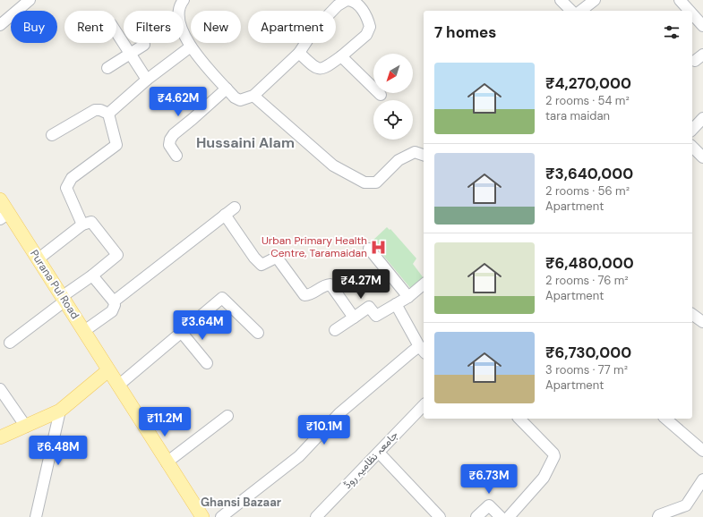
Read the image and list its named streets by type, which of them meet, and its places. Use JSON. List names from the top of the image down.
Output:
{
  "streets": {
    "main road": ["Purana Pul Road"],
    "street": ["جامعہ نظامیہ روڈ"]
  },
  "districts": ["Hussaini Alam", "Ghansi Bazaar"],
  "places": {
    "hospital": ["Urban Primary Health Centre, Taramaidan"]
  },
  "north": "bottom left",
  "page": {
    "chip": [
      "Buy",
      "Rent",
      "Filters",
      "New",
      "Apartment"
    ],
    "heading": "7 homes",
    "list": [
      {
        "name": "₹4,270,000",
        "note": "2 rooms · 54 m² · tara maidan"
      },
      {
        "name": "₹3,640,000",
        "note": "2 rooms · 56 m² · Apartment"
      },
      {
        "name": "₹6,480,000",
        "note": "2 rooms · 76 m² · Apartment"
      },
      {
        "name": "₹6,730,000",
        "note": "3 rooms · 77 m² · Apartment"
      }
    ],
    "price": [
      "₹4.62M",
      "₹4.27M",
      "₹3.64M",
      "₹11.2M",
      "₹10.1M",
      "₹6.48M",
      "₹6.73M"
    ]
  }
}
